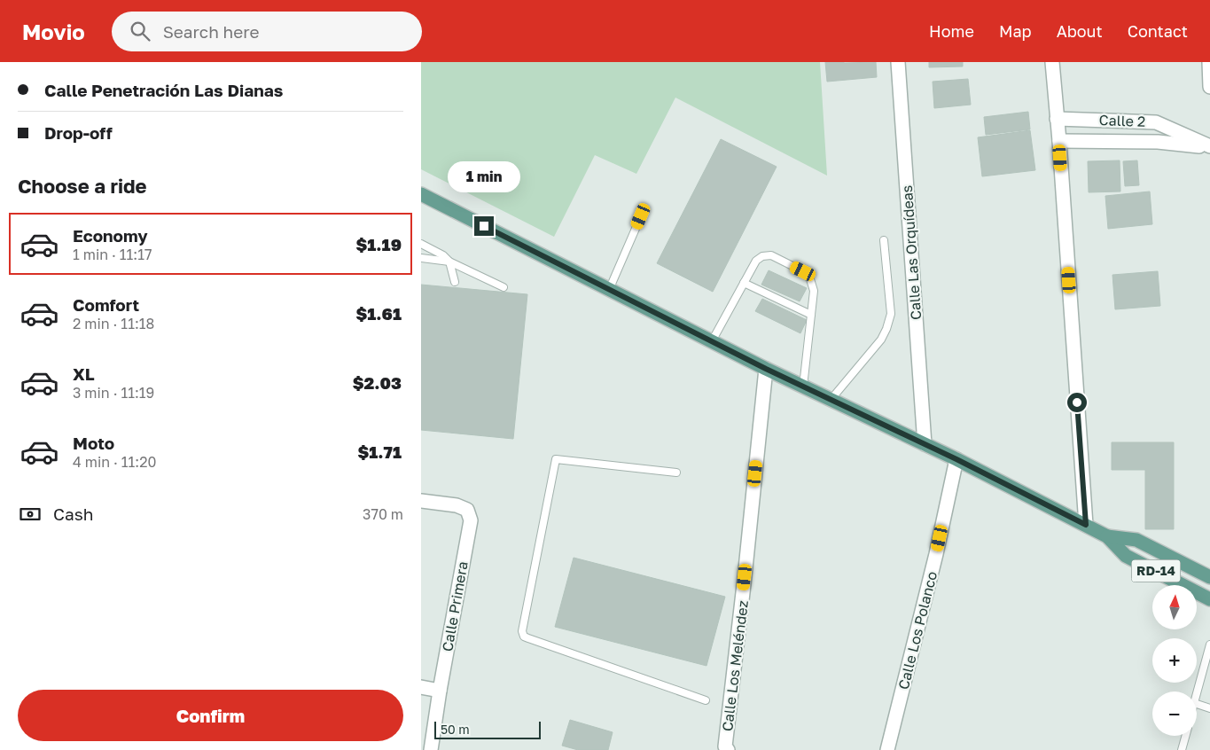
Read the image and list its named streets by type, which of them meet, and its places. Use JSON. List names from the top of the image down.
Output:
{
  "streets": {
    "main road": ["RD-14"],
    "street": [
      "Calle 2",
      "Calle Las Orquídeas",
      "Calle Primera",
      "Calle Los Polanco",
      "Calle Los Meléndez"
    ]
  },
  "crossings": [
    ["Calle Las Orquídeas", "RD-14"],
    ["RD-14", "Calle Los Polanco"],
    ["RD-14", "Calle Los Meléndez"]
  ],
  "scale_bar": "50 m",
  "north": "top",
  "page": {
    "header": "Movio",
    "search": "Search here",
    "nav": [
      "Home",
      "Map",
      "About",
      "Contact"
    ],
    "banner": ["Calle Penetración Las Dianas", "Drop-off"],
    "heading": "Choose a ride",
    "bubble": "1 min",
    "list": [
      {
        "name": "Economy",
        "note": "1 min · 11:17",
        "value": "$1.19"
      },
      {
        "name": "Comfort",
        "note": "2 min · 11:18",
        "value": "$1.61"
      },
      {
        "name": "XL",
        "note": "3 min · 11:19",
        "value": "$2.03"
      },
      {
        "name": "Moto",
        "note": "4 min · 11:20",
        "value": "$1.71"
      }
    ],
    "pay": ["Cash", "370 m"],
    "map_buttons": ["+", "−"],
    "buttons": "Confirm",
    "scale": "50 m"
  }
}
